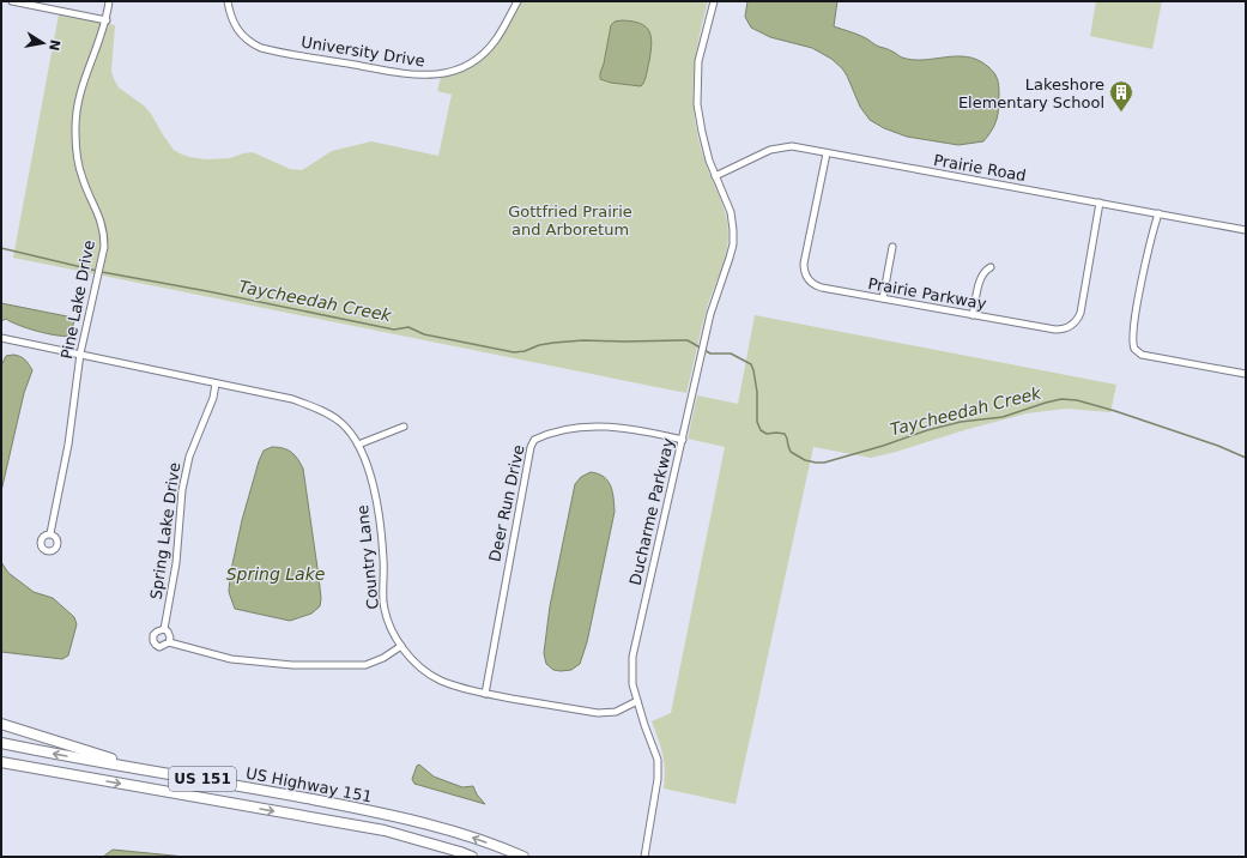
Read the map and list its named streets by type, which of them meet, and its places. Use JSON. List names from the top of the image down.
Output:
{
  "streets": {
    "main road": ["US 151", "US Highway 151"],
    "street": [
      "University Drive",
      "Prairie Road",
      "Prairie Parkway",
      "Pine Lake Drive",
      "Deer Run Drive",
      "Ducharme Parkway",
      "Spring Lake Drive",
      "Country Lane"
    ]
  },
  "crossings": [
    ["Prairie Road", "Prairie Parkway"],
    ["Prairie Road", "Ducharme Parkway"],
    ["Pine Lake Drive", "Country Lane"],
    ["Deer Run Drive", "Ducharme Parkway"],
    ["Deer Run Drive", "Country Lane"],
    ["Ducharme Parkway", "Country Lane"],
    ["Spring Lake Drive", "Country Lane"]
  ],
  "water": ["Taycheedah Creek", "Spring Lake"],
  "parks": ["Gottfried Prairie and Arboretum"],
  "places": {
    "building": ["Lakeshore Elementary School"]
  },
  "north": "right"
}
